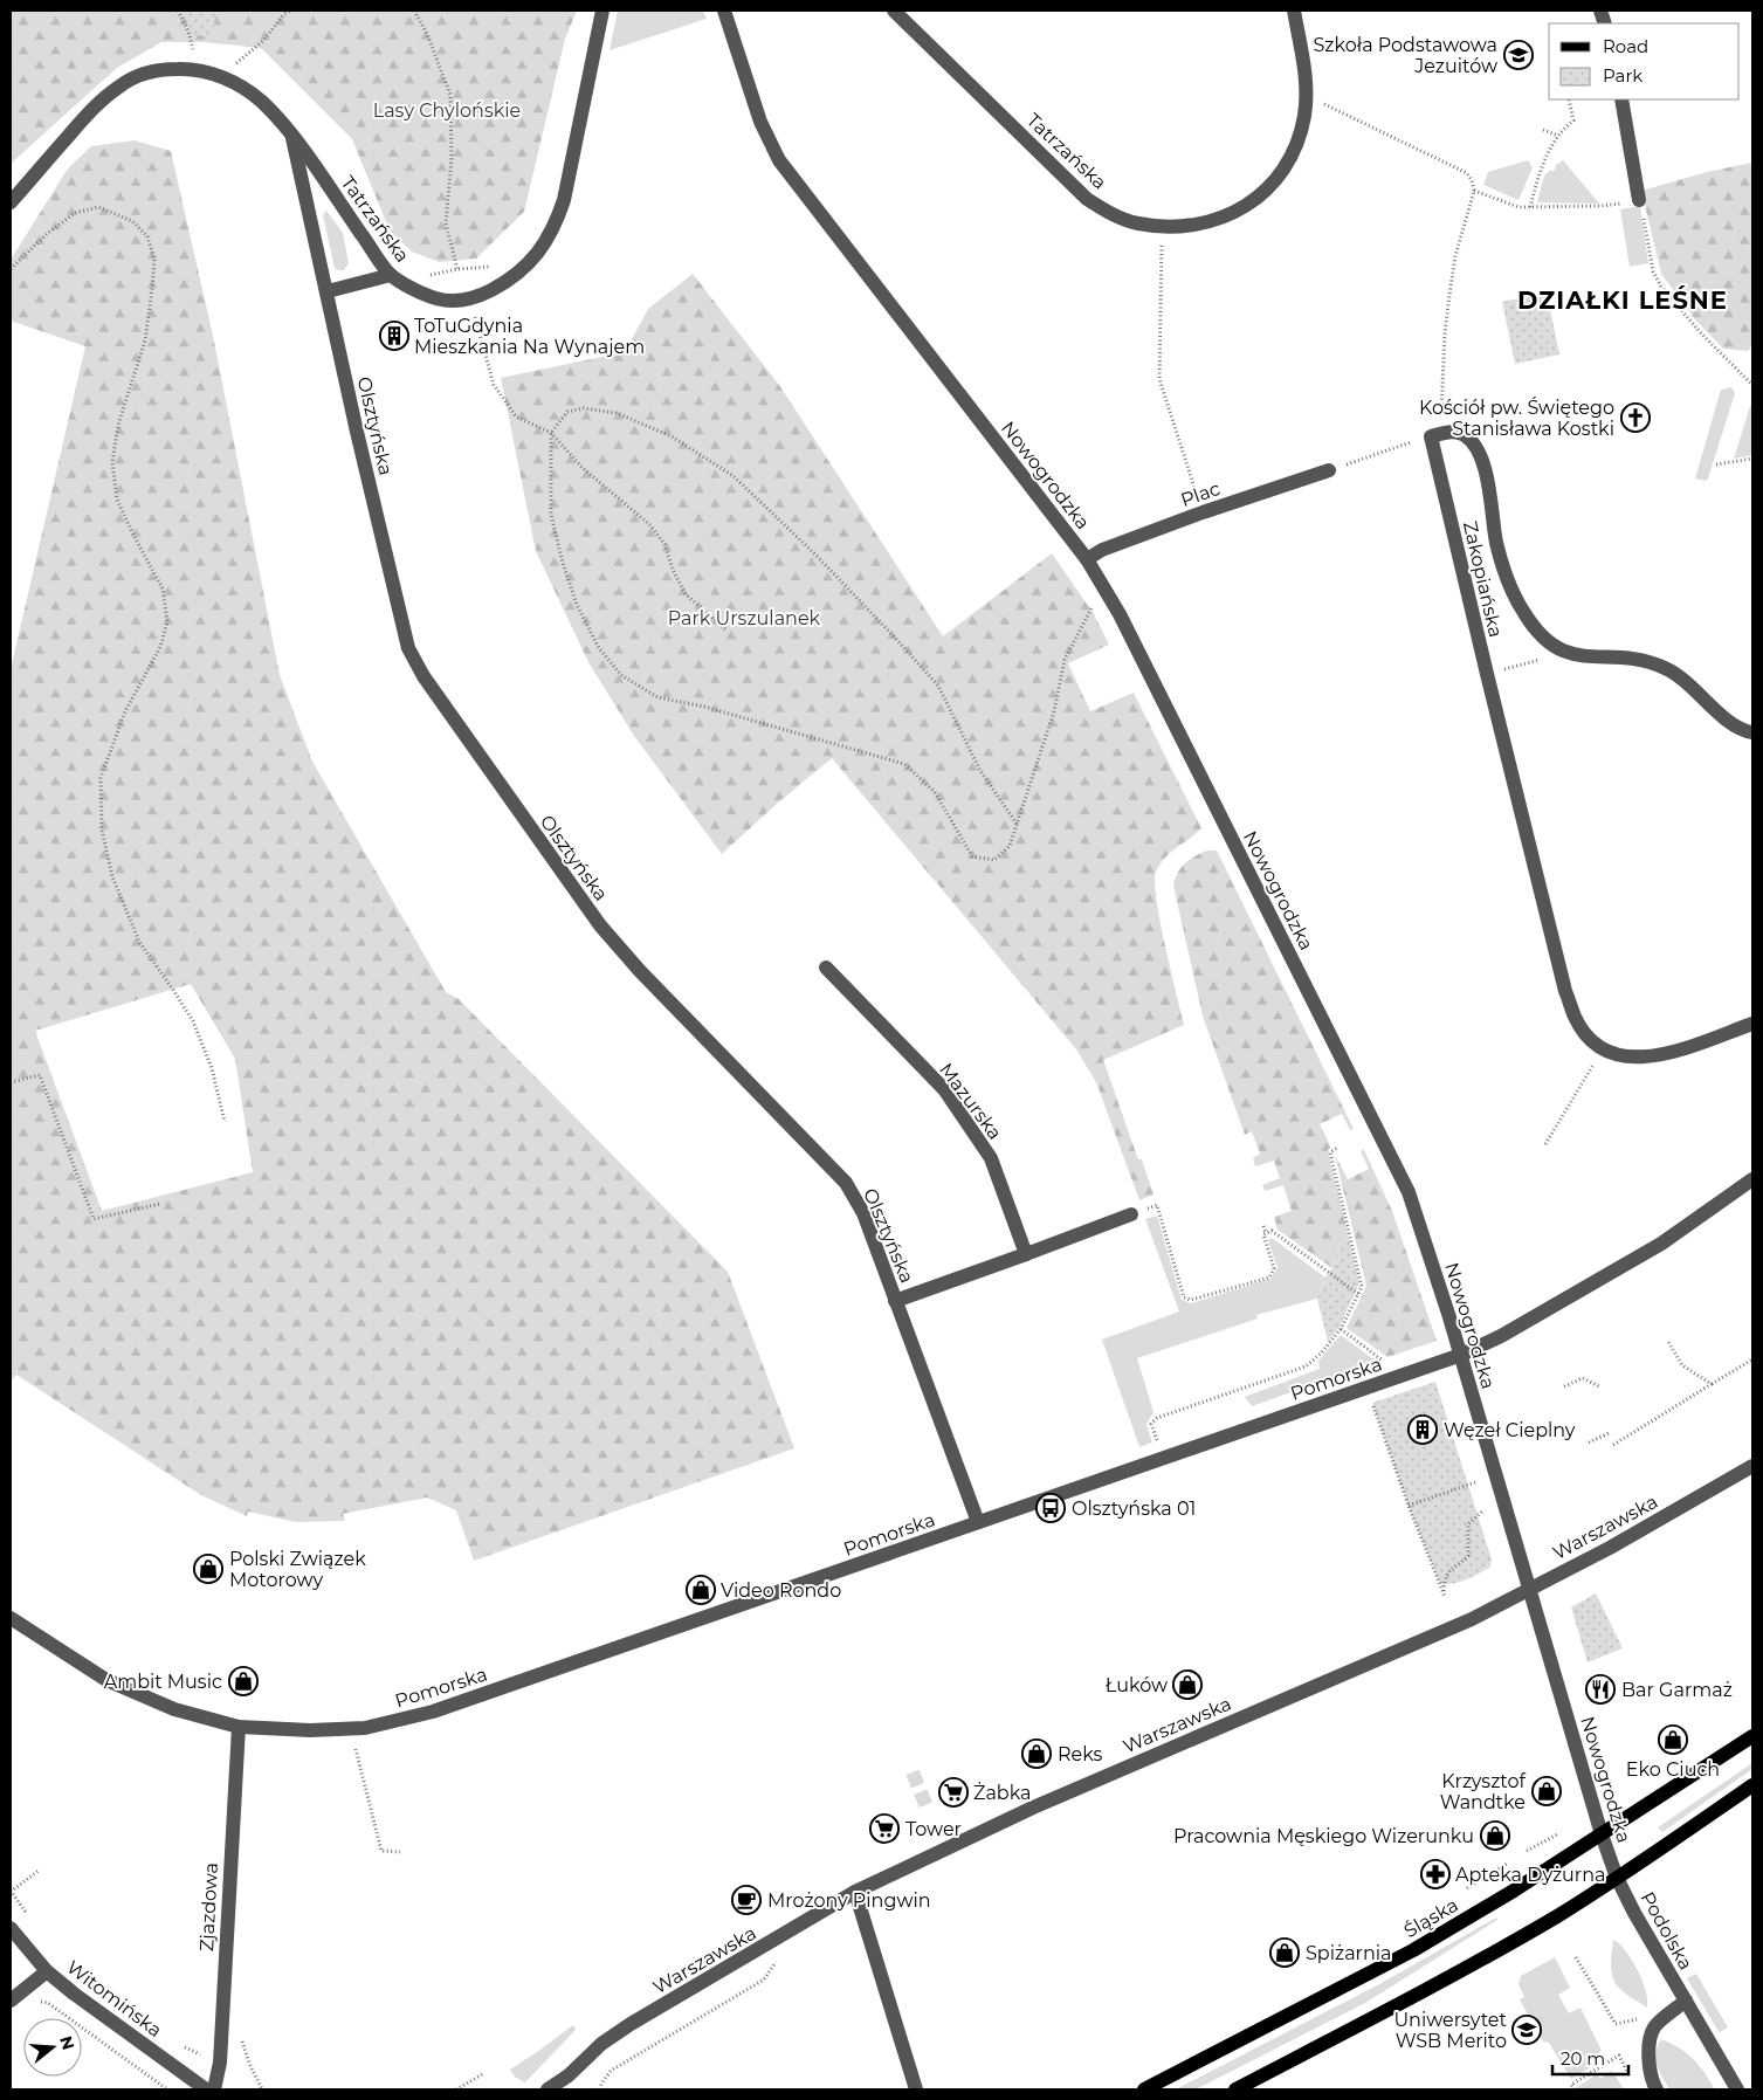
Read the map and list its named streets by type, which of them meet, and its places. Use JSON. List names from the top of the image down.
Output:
{
  "streets": {
    "main road": ["Śląska"],
    "street": [
      "Tatrzańska",
      "Olsztyńska",
      "Nowogrodzka",
      "Plac",
      "Zakopiańska",
      "Mazurska",
      "Pomorska",
      "Warszawska",
      "Zjazdowa",
      "Podolska",
      "Witomińska"
    ]
  },
  "crossings": [
    ["Tatrzańska", "Olsztyńska"],
    ["Olsztyńska", "Pomorska"],
    ["Nowogrodzka", "Plac"],
    ["Nowogrodzka", "Pomorska"],
    ["Nowogrodzka", "Warszawska"],
    ["Nowogrodzka", "Śląska"],
    ["Nowogrodzka", "Podolska"],
    ["Pomorska", "Zjazdowa"]
  ],
  "districts": ["DZIAŁKI LEŚNE"],
  "parks": ["Lasy Chylońskie", "Park Urszulanek"],
  "places": {
    "school or university": ["Szkoła Podstawowa Jezuitów", "Uniwersytet WSB Merito"],
    "building": ["ToTuGdynia Mieszkania Na Wynajem", "Węzeł Cieplny"],
    "church": ["Kościół pw. Świętego Stanisława Kostki"],
    "bus stop": ["Olsztyńska 01"],
    "shop": [
      "Polski Związek Motorowy",
      "Video Rondo",
      "Ambit Music",
      "Łuków",
      "Eko Ciuch",
      "Reks",
      "Krzysztof Wandtke",
      "Pracownia Męskiego Wizerunku",
      "Spiżarnia"
    ],
    "restaurant": ["Bar Garmaż"],
    "supermarket": ["Żabka", "Tower"],
    "pharmacy": ["Apteka Dyżurna"],
    "cafe": ["Mrożony Pingwin"]
  },
  "legend": ["Road", "Park"],
  "scale_bar": "20 m",
  "north": "right"
}
